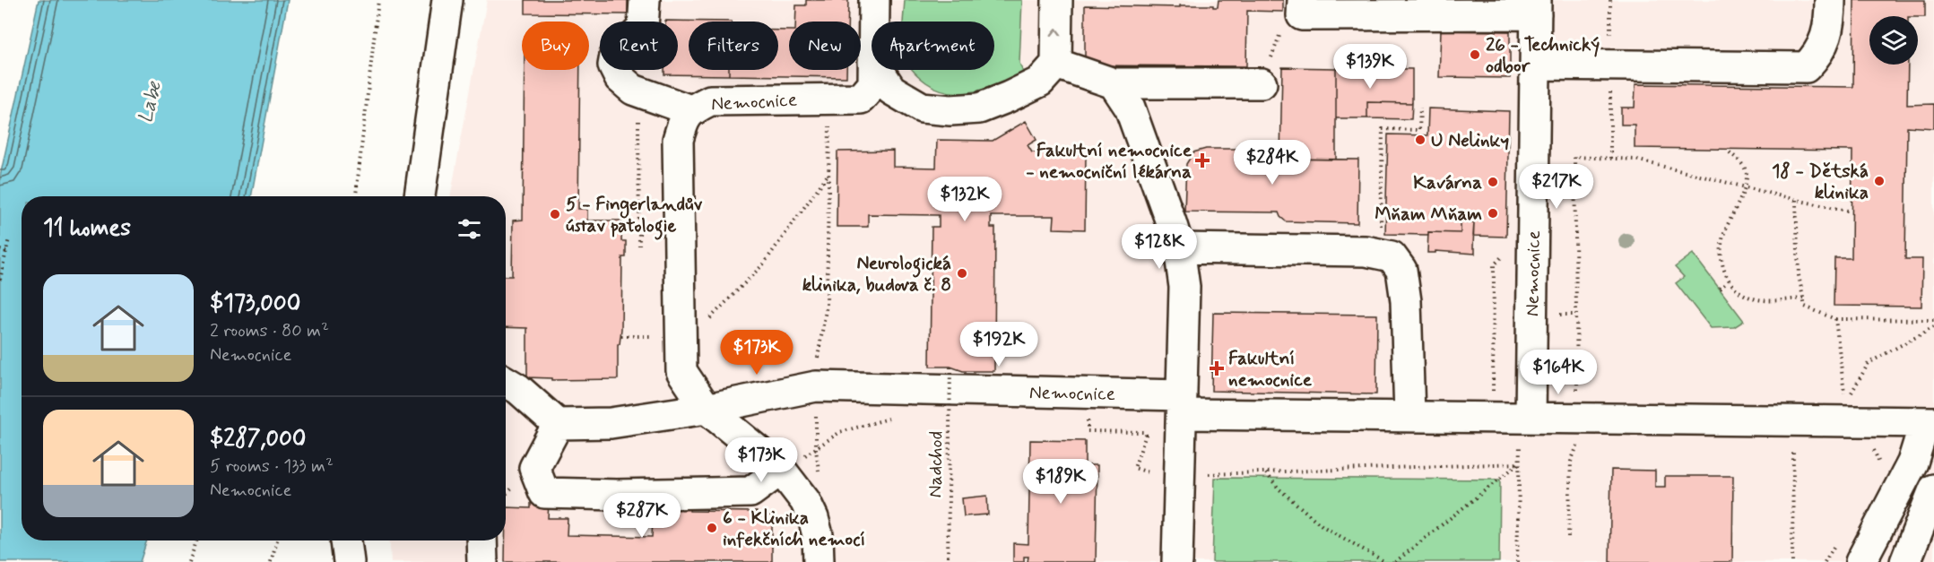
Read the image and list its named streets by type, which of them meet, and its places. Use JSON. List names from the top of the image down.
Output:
{
  "streets": {
    "street": ["Nemocnice"],
    "path": ["Nadchod"]
  },
  "water": ["Labe"],
  "places": {
    "other": [
      "26 - Technický odbor",
      "U Nelinky",
      "18 - Dětská klinika",
      "Kavárna",
      "Mňam Mňam",
      "5 - Fingerlandův ústav patologie",
      "Neurologická klinika, budova č. 8",
      "6 - Klinika infekčních nemocí"
    ],
    "health": ["Fakultní nemocnice - nemocniční lékárna", "Fakultní nemocnice"]
  },
  "page": {
    "chip": [
      "Buy",
      "Rent",
      "Filters",
      "New",
      "Apartment"
    ],
    "price": [
      "$139K",
      "$284K",
      "$217K",
      "$132K",
      "$128K",
      "$192K",
      "$173K",
      "$164K",
      "$173K",
      "$189K",
      "$287K"
    ],
    "heading": "11 homes",
    "list": [
      {
        "name": "$173,000",
        "note": "2 rooms · 80 m² · Nemocnice"
      },
      {
        "name": "$287,000",
        "note": "5 rooms · 133 m² · Nemocnice"
      }
    ]
  }
}
